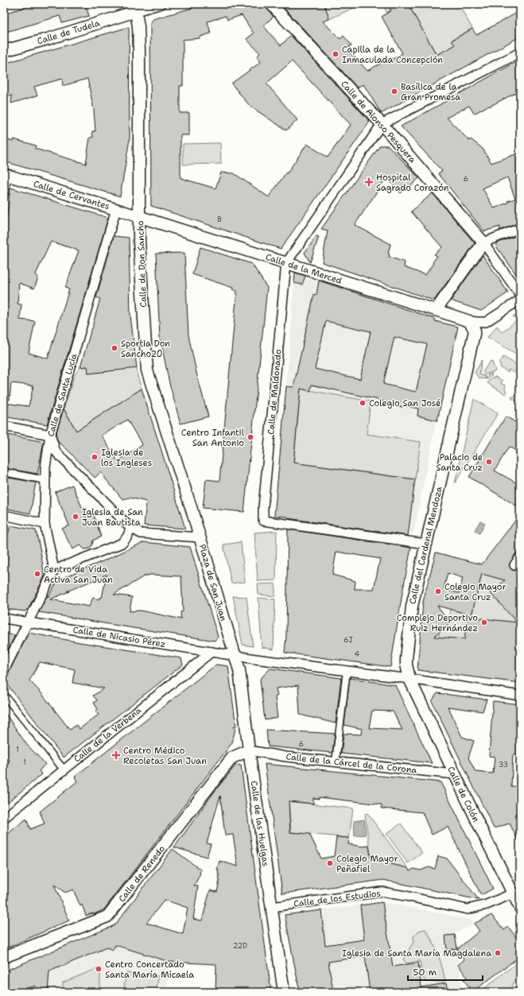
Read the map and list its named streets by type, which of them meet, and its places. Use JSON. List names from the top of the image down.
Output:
{
  "streets": {
    "street": [
      "Calle de Tudela",
      "Calle de Alonso Pesquera",
      "Calle de Cervantes",
      "Calle de Don Sancho",
      "Calle de la Merced",
      "Calle de Maldonado",
      "Calle de Santa Lucía",
      "Calle del Cardenal Mendoza",
      "Plaza de San Juan",
      "Calle de Nicasio Pérez",
      "Calle de la Verbena",
      "Calle de la Cárcel de la Corona",
      "Calle de Colón",
      "Calle de las Huelgas",
      "Calle de Renedo",
      "Calle de los Estudios"
    ]
  },
  "crossings": [
    ["Calle de Tudela", "Calle de Don Sancho"],
    ["Calle de Cervantes", "Calle de Don Sancho"],
    ["Calle de Cervantes", "Calle de la Merced"],
    ["Calle de Cervantes", "Calle de Santa Lucía"],
    ["Calle de Don Sancho", "Calle de la Merced"],
    ["Calle de Don Sancho", "Plaza de San Juan"],
    ["Calle de la Merced", "Calle de Maldonado"],
    ["Calle de la Merced", "Calle del Cardenal Mendoza"],
    ["Calle de Maldonado", "Calle del Cardenal Mendoza"],
    ["Calle del Cardenal Mendoza", "Calle de Nicasio Pérez"],
    ["Calle del Cardenal Mendoza", "Calle de Colón"],
    ["Plaza de San Juan", "Calle de Nicasio Pérez"],
    ["Plaza de San Juan", "Calle de las Huelgas"],
    ["Calle de Nicasio Pérez", "Calle de la Verbena"],
    ["Calle de Nicasio Pérez", "Calle de Colón"],
    ["Calle de Nicasio Pérez", "Calle de las Huelgas"],
    ["Calle de la Cárcel de la Corona", "Calle de Colón"],
    ["Calle de la Cárcel de la Corona", "Calle de las Huelgas"],
    ["Calle de la Cárcel de la Corona", "Calle de Renedo"],
    ["Calle de Colón", "Calle de los Estudios"],
    ["Calle de las Huelgas", "Calle de Renedo"],
    ["Calle de las Huelgas", "Calle de los Estudios"]
  ],
  "places": {
    "other": [
      "Capilla de la Inmaculada Concepción",
      "Basílica de la Gran Promesa",
      "Sportia Don Sancho20",
      "Colegio San José",
      "Centro Infantil San Antonio",
      "Iglesia de los Ingleses",
      "Palacio de Santa Cruz",
      "Iglesia de San Juan Bautista",
      "Centro de Vida Activa San Juan",
      "Colegio Mayor Santa Cruz",
      "Complejo Deportivo Ruiz Hernández",
      "Colegio Mayor Peñafiel",
      "Iglesia de Santa María Magdalena",
      "Centro Concertado Santa María Micaela"
    ],
    "health": ["Hospital Sagrado Corazón", "Centro Médico Recoletas San Juan"]
  },
  "house_numbers": [
    "6",
    "8",
    "6I",
    "4",
    "6",
    "1",
    "1",
    "33",
    "22D"
  ],
  "scale_bar": "50 m"
}
